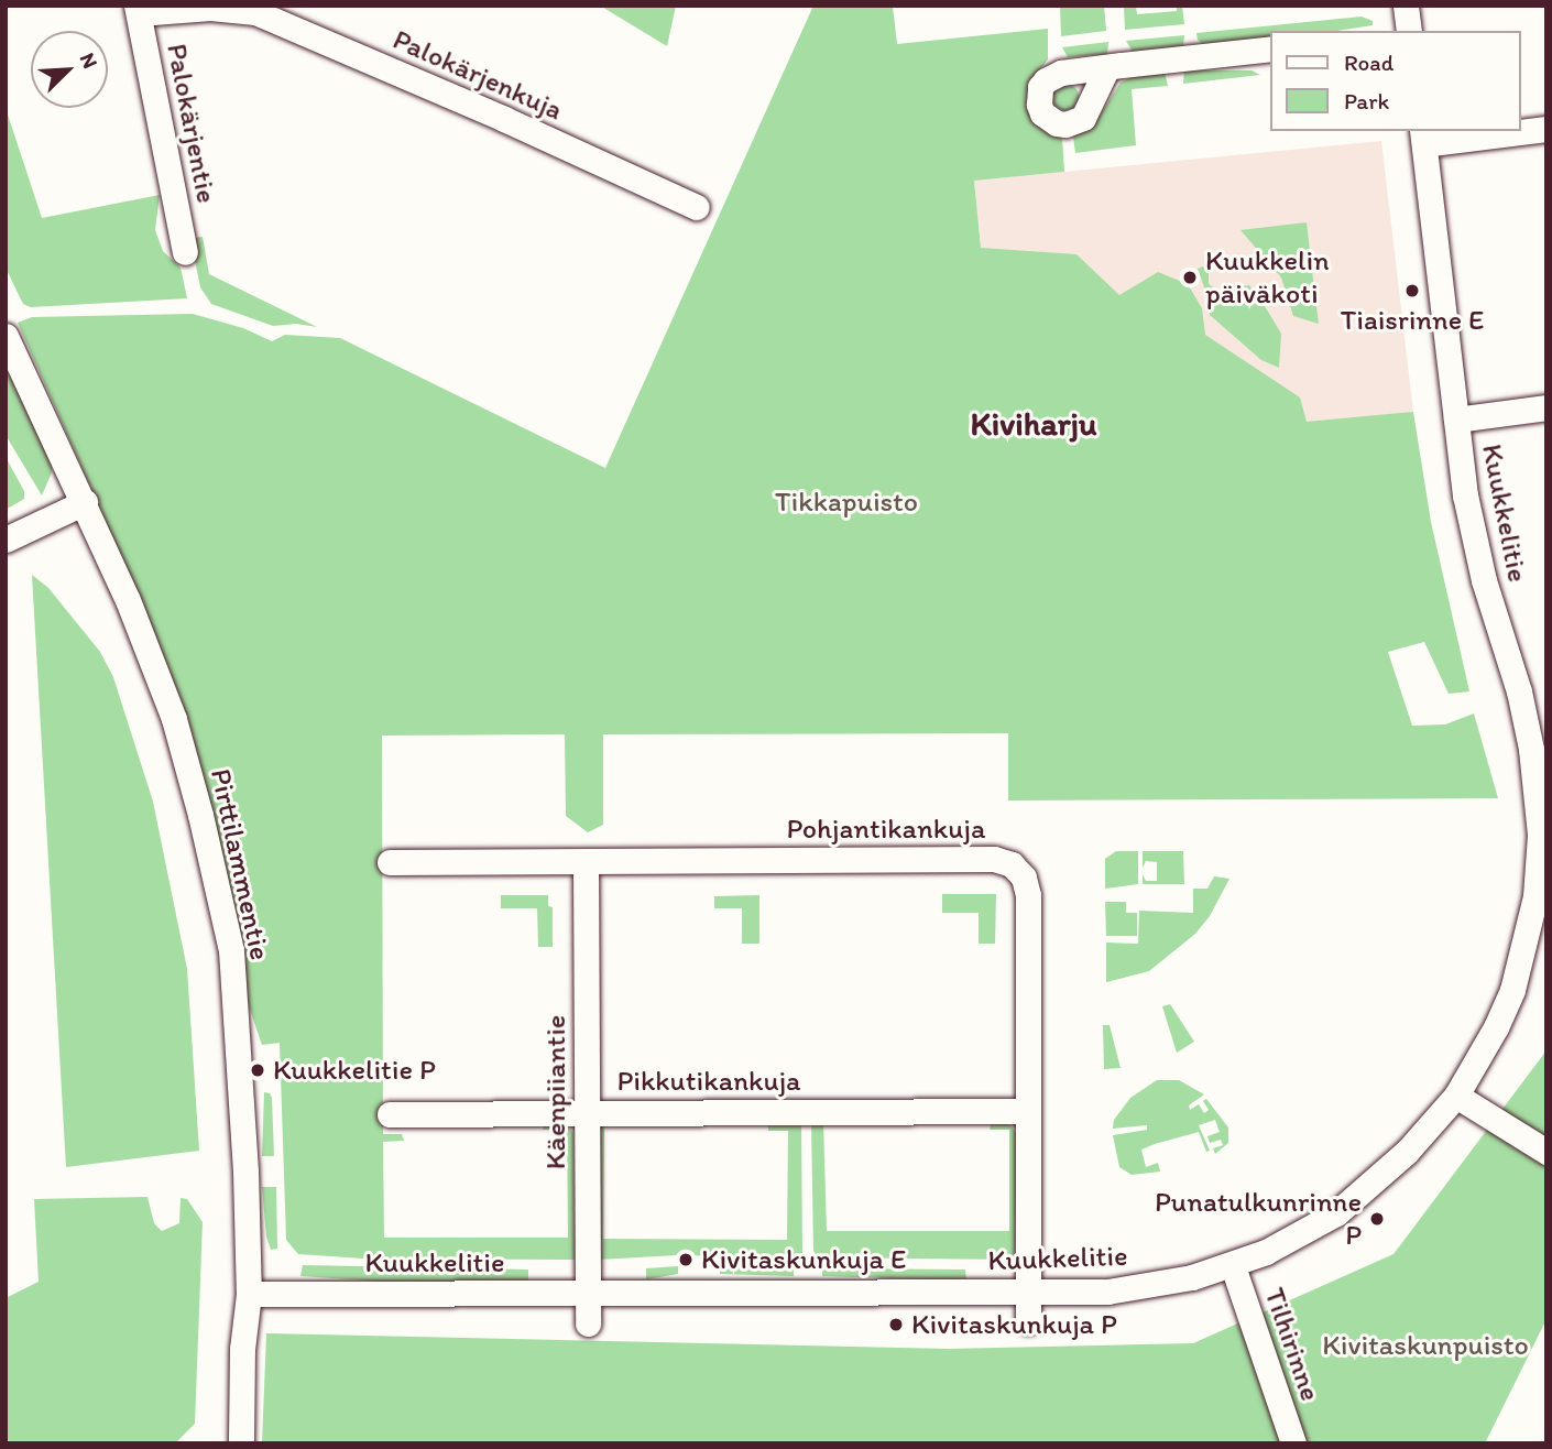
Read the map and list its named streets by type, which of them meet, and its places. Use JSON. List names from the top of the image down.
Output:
{
  "streets": {
    "street": [
      "Palokärjenkuja",
      "Palokärjentie",
      "Kuukkelitie",
      "Pohjantikankuja",
      "Pirttilammentie",
      "Pikkutikankuja",
      "Käenpiiantie",
      "Tilhirinne"
    ]
  },
  "crossings": [
    ["Palokärjenkuja", "Palokärjentie"],
    ["Kuukkelitie", "Pohjantikankuja"],
    ["Kuukkelitie", "Pirttilammentie"],
    ["Kuukkelitie", "Käenpiiantie"],
    ["Kuukkelitie", "Tilhirinne"],
    ["Pohjantikankuja", "Pikkutikankuja"],
    ["Pohjantikankuja", "Käenpiiantie"],
    ["Pikkutikankuja", "Käenpiiantie"]
  ],
  "districts": ["Kiviharju"],
  "parks": ["Tikkapuisto", "Kivitaskunpuisto"],
  "places": [
    "Kuukkelin päiväkoti",
    "Tiaisrinne E",
    "Kuukkelitie P",
    "Punatulkunrinne P",
    "Kivitaskunkuja E",
    "Kivitaskunkuja P"
  ],
  "legend": ["Road", "Park"],
  "north": "top right"
}
